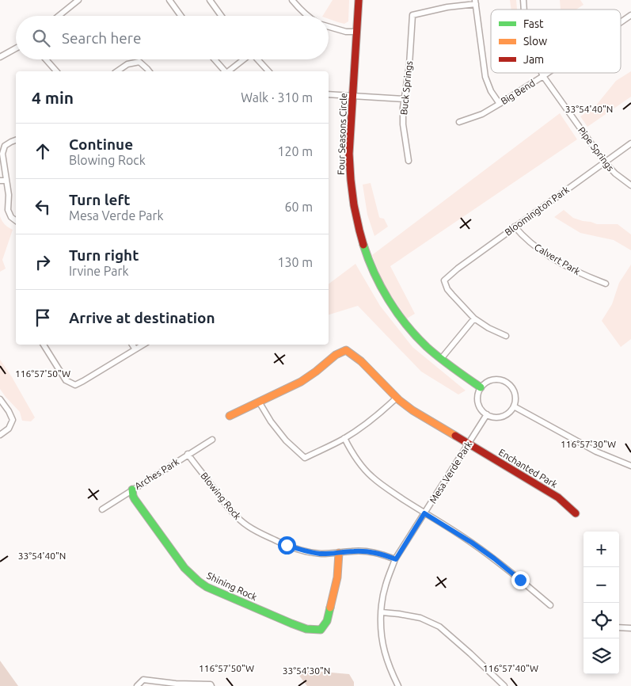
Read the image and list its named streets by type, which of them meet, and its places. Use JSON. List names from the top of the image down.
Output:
{
  "streets": {
    "street": [
      "Buck Springs",
      "Big Bend",
      "Four Seasons Circle",
      "Pipe Springs",
      "Bloomington Park",
      "Calvert Park",
      "Enchanted Park",
      "Mesa Verde Park",
      "Arches Park",
      "Blowing Rock",
      "Shining Rock"
    ]
  },
  "crossings": [
    ["Big Bend", "Pipe Springs"],
    ["Four Seasons Circle", "Mesa Verde Park"],
    ["Pipe Springs", "Bloomington Park"],
    ["Bloomington Park", "Calvert Park"],
    ["Enchanted Park", "Mesa Verde Park"],
    ["Mesa Verde Park", "Blowing Rock"],
    ["Arches Park", "Blowing Rock"],
    ["Arches Park", "Shining Rock"],
    ["Blowing Rock", "Shining Rock"]
  ],
  "legend": ["Fast", "Slow", "Jam"],
  "page": {
    "search": "Search here",
    "heading": ["4 min", "Walk · 310 m"],
    "list": [
      ["Continue", "Blowing Rock", "120 m"],
      ["Turn left", "Mesa Verde Park", "60 m"],
      ["Turn right", "Irvine Park", "130 m"],
      "Arrive at destination"
    ],
    "map_buttons": ["+", "−"]
  },
  "coordinates": [
    "33°54'40\"N",
    "116°57'50\"W",
    "116°57'30\"W",
    "116°57'40\"W",
    "33°54'30\"N"
  ]
}
